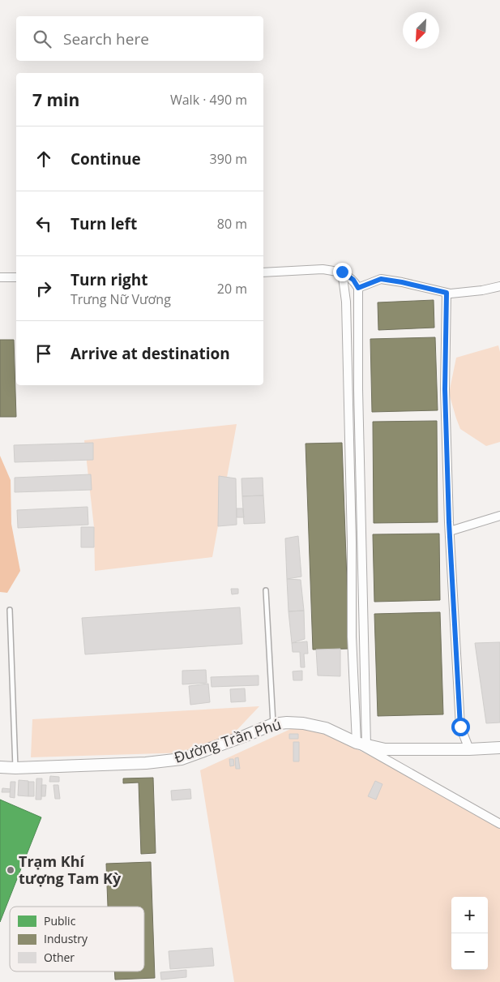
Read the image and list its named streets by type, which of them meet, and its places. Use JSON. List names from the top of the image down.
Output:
{
  "streets": {
    "main road": ["Đường Trần Phú"]
  },
  "places": ["Trạm Khí tượng Tam Kỳ"],
  "legend": ["Public", "Industry", "Other"],
  "north": "bottom left",
  "page": {
    "search": "Search here",
    "heading": ["7 min", "Walk · 490 m"],
    "list": [
      ["Continue", "390 m"],
      ["Turn left", "80 m"],
      ["Turn right", "Trưng Nữ Vương", "20 m"],
      "Arrive at destination"
    ],
    "map_buttons": ["+", "−"]
  }
}
